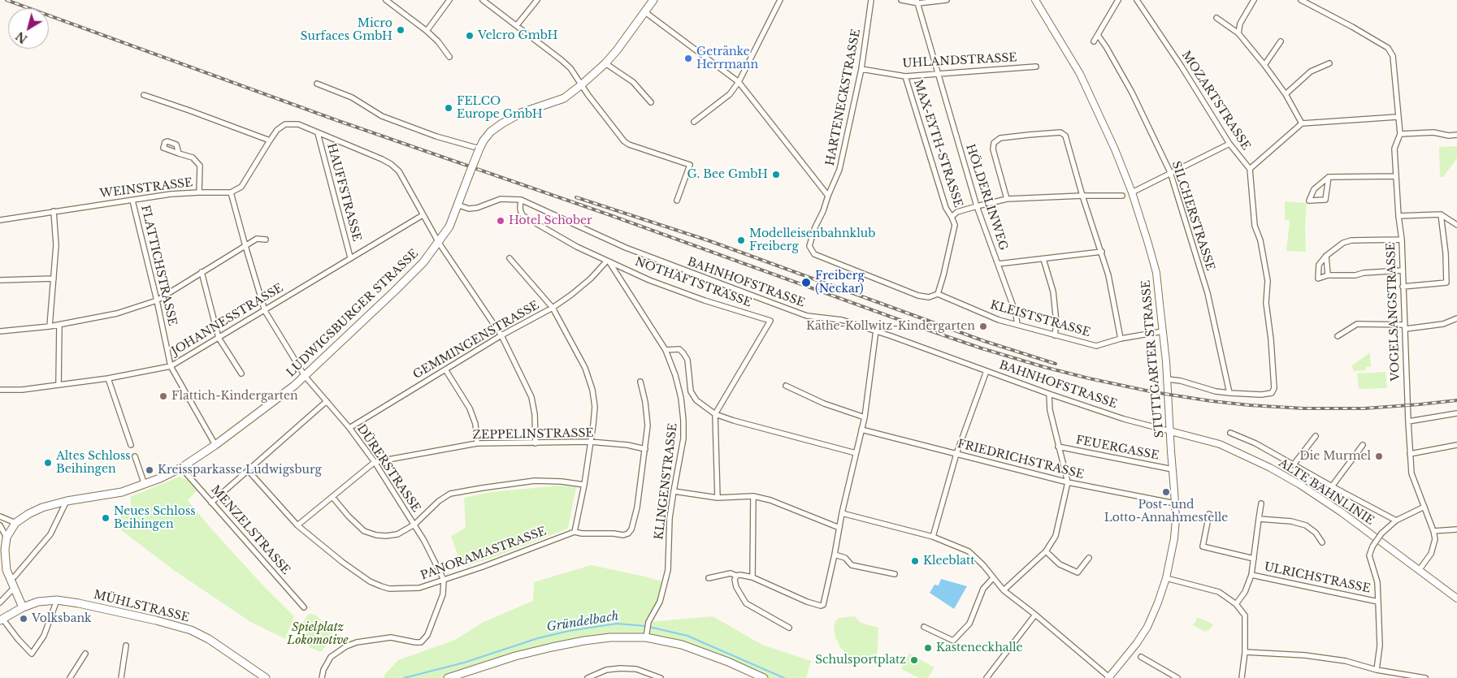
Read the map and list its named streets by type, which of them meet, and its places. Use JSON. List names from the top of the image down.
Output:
{
  "streets": {
    "main road": ["LUDWIGSBURGER STRASSE", "MÜHLSTRASSE"],
    "street": [
      "UHLANDSTRASSE",
      "HARTENECKSTRASSE",
      "MOZARTSTRASSE",
      "MAX-EYTH-STRASSE",
      "WEINSTRASSE",
      "HAUFFSTRASSE",
      "HÖLDERLINWEG",
      "SILCHERSTRASSE",
      "FLATTICHSTRASSE",
      "NOTHAFTSTRASSE",
      "BAHNHOFSTRASSE",
      "VOGELSANGSTRASSE",
      "KLEISTSTRASSE",
      "JOHANNESSTRASSE",
      "GEMMINGENSTRASSE",
      "STUTTGARTER STRASSE",
      "ZEPPELINSTRASSE",
      "FEUERGASSE",
      "FRIEDRICHSTRASSE",
      "DÜRERSTRASSE",
      "KLINGENSTRASSE",
      "ALTE BAHNLINIE",
      "MENZELSTRASSE",
      "PANORAMASTRASSE",
      "ULRICHSTRASSE"
    ]
  },
  "crossings": [
    ["UHLANDSTRASSE", "HARTENECKSTRASSE"],
    ["UHLANDSTRASSE", "MAX-EYTH-STRASSE"],
    ["UHLANDSTRASSE", "HÖLDERLINWEG"],
    ["HARTENECKSTRASSE", "MAX-EYTH-STRASSE"],
    ["HARTENECKSTRASSE", "KLEISTSTRASSE"],
    ["MAX-EYTH-STRASSE", "HÖLDERLINWEG"],
    ["MAX-EYTH-STRASSE", "KLEISTSTRASSE"],
    ["WEINSTRASSE", "FLATTICHSTRASSE"],
    ["WEINSTRASSE", "DÜRERSTRASSE"],
    ["HAUFFSTRASSE", "JOHANNESSTRASSE"],
    ["HÖLDERLINWEG", "KLEISTSTRASSE"],
    ["FLATTICHSTRASSE", "LUDWIGSBURGER STRASSE"],
    ["FLATTICHSTRASSE", "JOHANNESSTRASSE"],
    ["NOTHAFTSTRASSE", "GEMMINGENSTRASSE"],
    ["NOTHAFTSTRASSE", "KLINGENSTRASSE"],
    ["BAHNHOFSTRASSE", "LUDWIGSBURGER STRASSE"],
    ["BAHNHOFSTRASSE", "STUTTGARTER STRASSE"],
    ["BAHNHOFSTRASSE", "ALTE BAHNLINIE"],
    ["VOGELSANGSTRASSE", "ALTE BAHNLINIE"],
    ["LUDWIGSBURGER STRASSE", "DÜRERSTRASSE"],
    ["LUDWIGSBURGER STRASSE", "MENZELSTRASSE"],
    ["KLEISTSTRASSE", "STUTTGARTER STRASSE"],
    ["JOHANNESSTRASSE", "DÜRERSTRASSE"],
    ["GEMMINGENSTRASSE", "DÜRERSTRASSE"],
    ["GEMMINGENSTRASSE", "KLINGENSTRASSE"],
    ["STUTTGARTER STRASSE", "FEUERGASSE"],
    ["STUTTGARTER STRASSE", "FRIEDRICHSTRASSE"],
    ["STUTTGARTER STRASSE", "ALTE BAHNLINIE"],
    ["ZEPPELINSTRASSE", "DÜRERSTRASSE"],
    ["ZEPPELINSTRASSE", "PANORAMASTRASSE"],
    ["DÜRERSTRASSE", "PANORAMASTRASSE"]
  ],
  "water": ["Gründelbach"],
  "parks": ["Spielplatz Lokomotive"],
  "places": [
    "Micro Surfaces GmbH",
    "Velcro GmbH",
    "Getränke Herrmann",
    "FELCO Europe GmbH",
    "G. Bee GmbH",
    "Hotel Schober",
    "Modelleisenbahnklub Freiberg",
    "Freiberg (Neckar)",
    "Käthe-Kollwitz-Kindergarten",
    "Flattich-Kindergarten",
    "Die Murmel",
    "Altes Schloss Beihingen",
    "Kreissparkasse Ludwigsburg",
    "Post- und Lotto-Annahmestelle",
    "Neues Schloss Beihingen",
    "Kleeblatt",
    "Volksbank",
    "Kasteneckhalle",
    "Schulsportplatz"
  ],
  "north": "bottom left"
}
